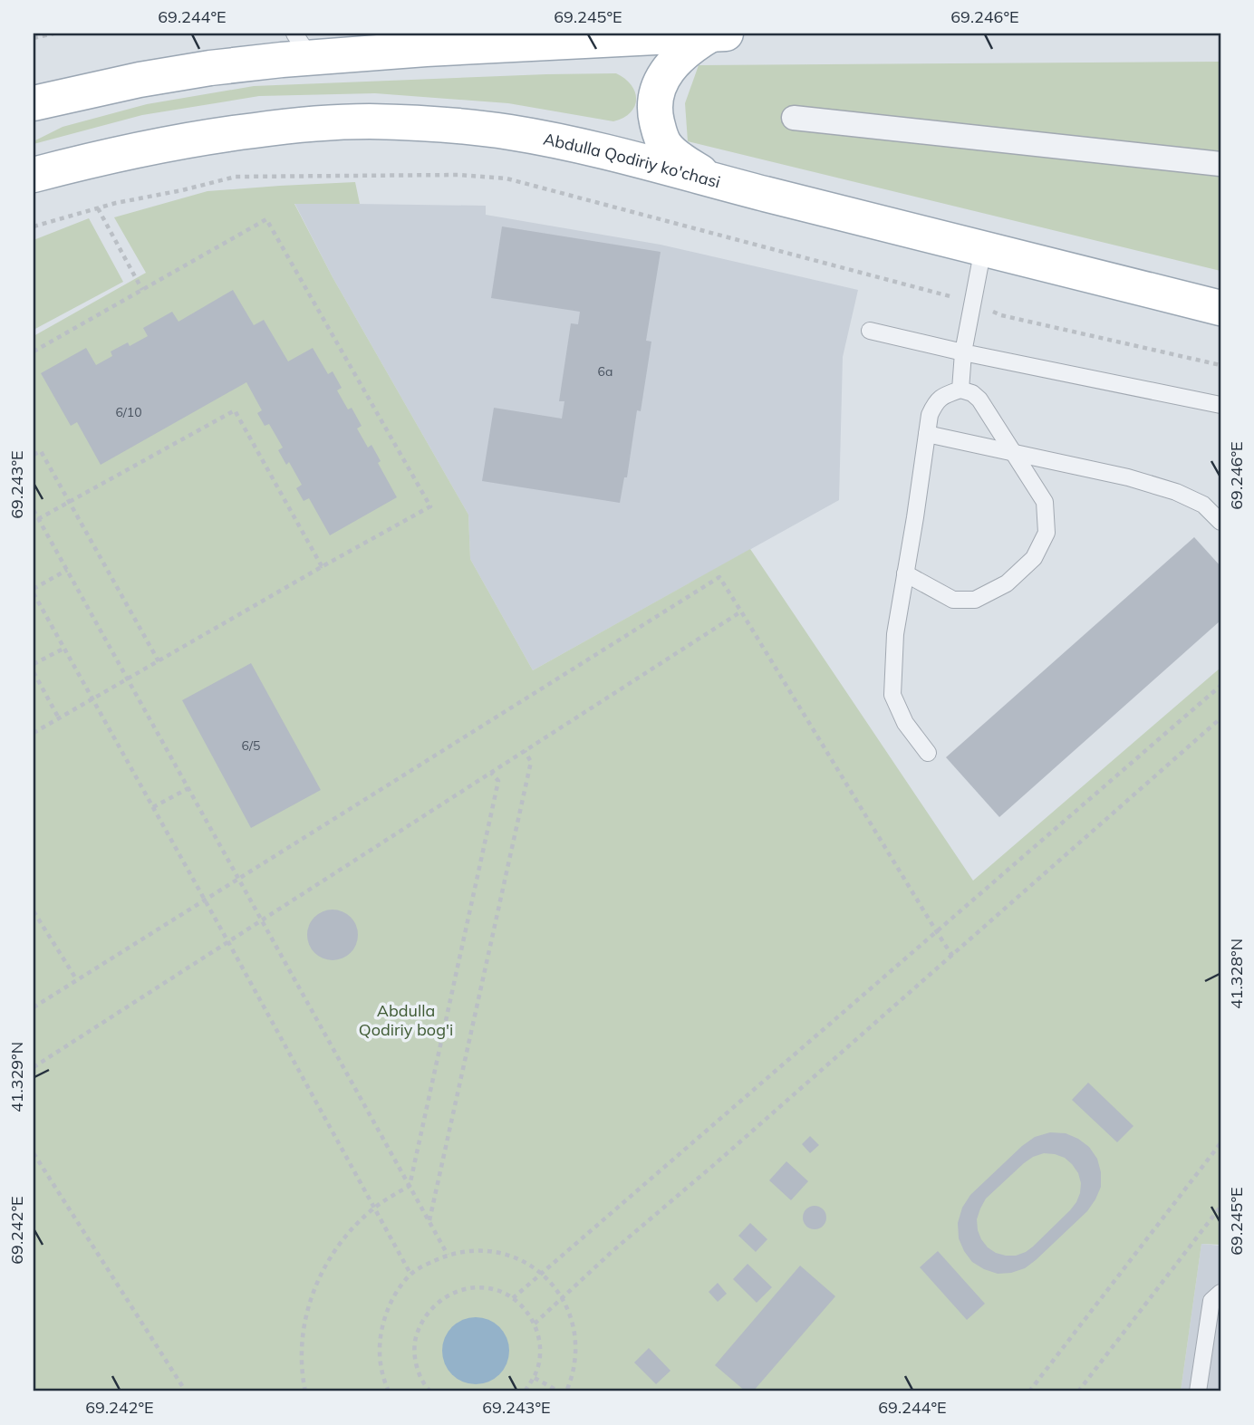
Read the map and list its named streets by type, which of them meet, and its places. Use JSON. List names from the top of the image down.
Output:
{
  "streets": {
    "main road": ["Abdulla Qodiriy ko'chasi"]
  },
  "parks": ["Abdulla Qodiriy bog'i"],
  "house_numbers": ["6a", "6/10", "6/5"],
  "coordinates": [
    "69.244°E",
    "69.245°E",
    "69.246°E",
    "69.243°E",
    "41.328°N",
    "41.329°N",
    "69.242°E"
  ]
}
